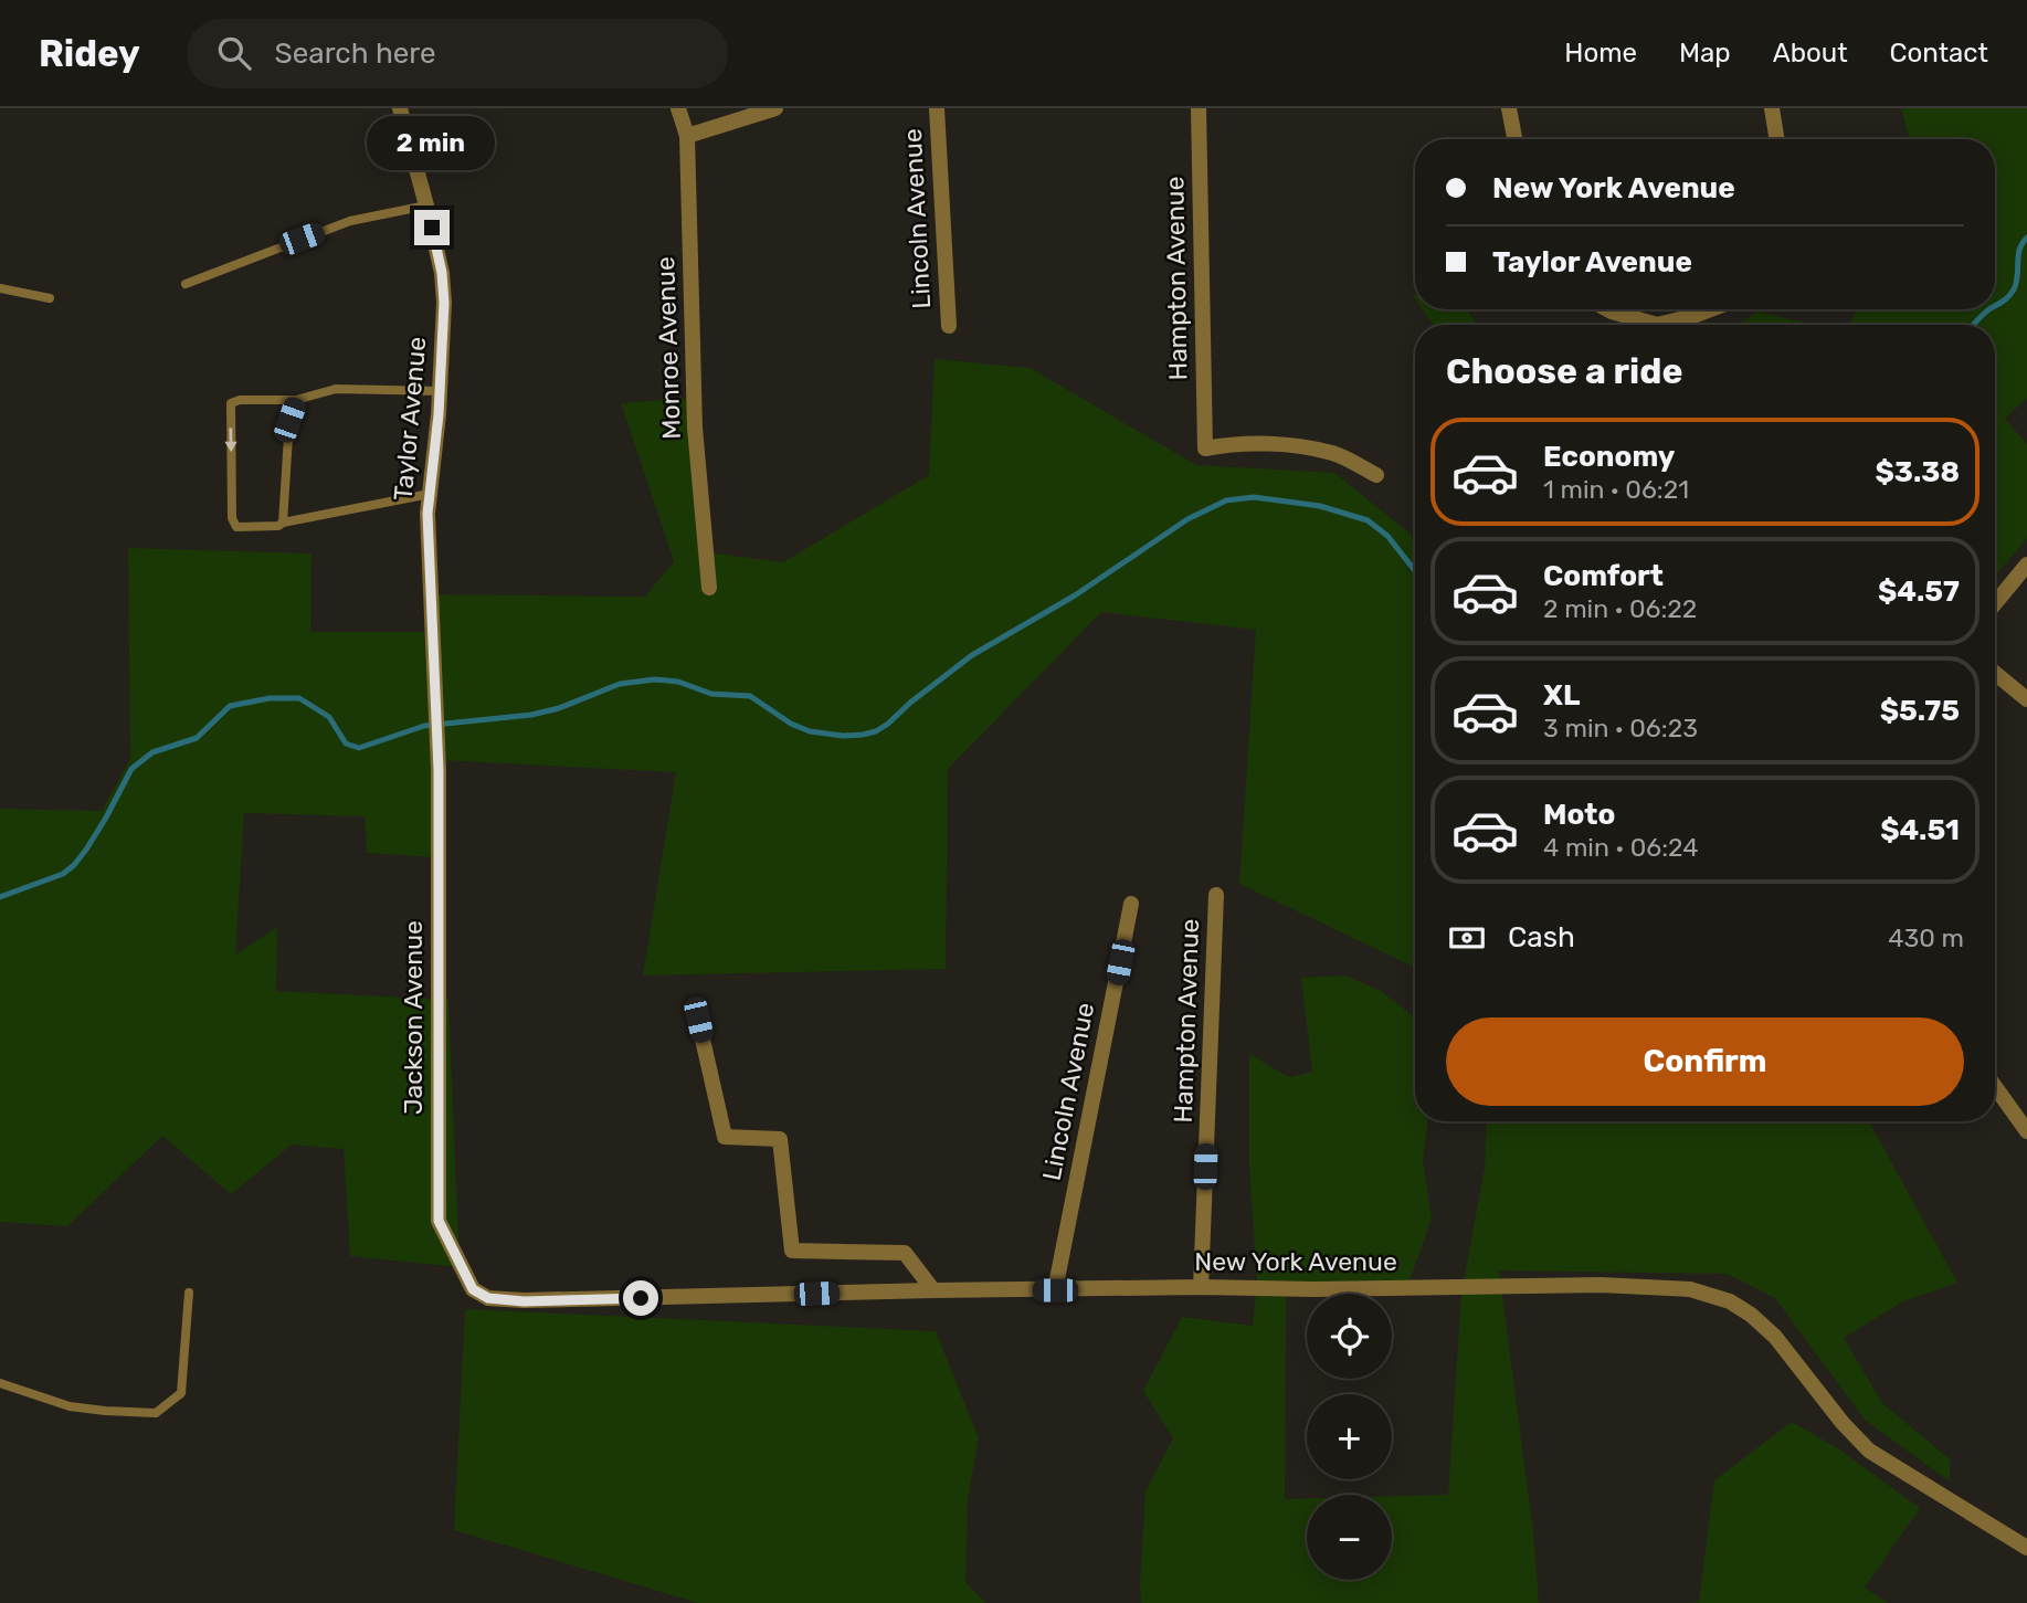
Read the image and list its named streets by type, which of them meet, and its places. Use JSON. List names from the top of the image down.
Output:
{
  "streets": {
    "street": [
      "Lincoln Avenue",
      "Hampton Avenue",
      "Monroe Avenue",
      "Taylor Avenue",
      "Jackson Avenue",
      "New York Avenue"
    ]
  },
  "crossings": [
    ["Lincoln Avenue", "New York Avenue"],
    ["Hampton Avenue", "New York Avenue"],
    ["Taylor Avenue", "Jackson Avenue"],
    ["Jackson Avenue", "New York Avenue"]
  ],
  "page": {
    "header": "Ridey",
    "search": "Search here",
    "nav": [
      "Home",
      "Map",
      "About",
      "Contact"
    ],
    "bubble": "2 min",
    "banner": ["New York Avenue", "Taylor Avenue"],
    "heading": "Choose a ride",
    "list": [
      {
        "name": "Economy",
        "note": "1 min · 06:21",
        "value": "$3.38"
      },
      {
        "name": "Comfort",
        "note": "2 min · 06:22",
        "value": "$4.57"
      },
      {
        "name": "XL",
        "note": "3 min · 06:23",
        "value": "$5.75"
      },
      {
        "name": "Moto",
        "note": "4 min · 06:24",
        "value": "$4.51"
      }
    ],
    "pay": ["Cash", "430 m"],
    "buttons": "Confirm",
    "map_buttons": ["+", "−"]
  }
}
